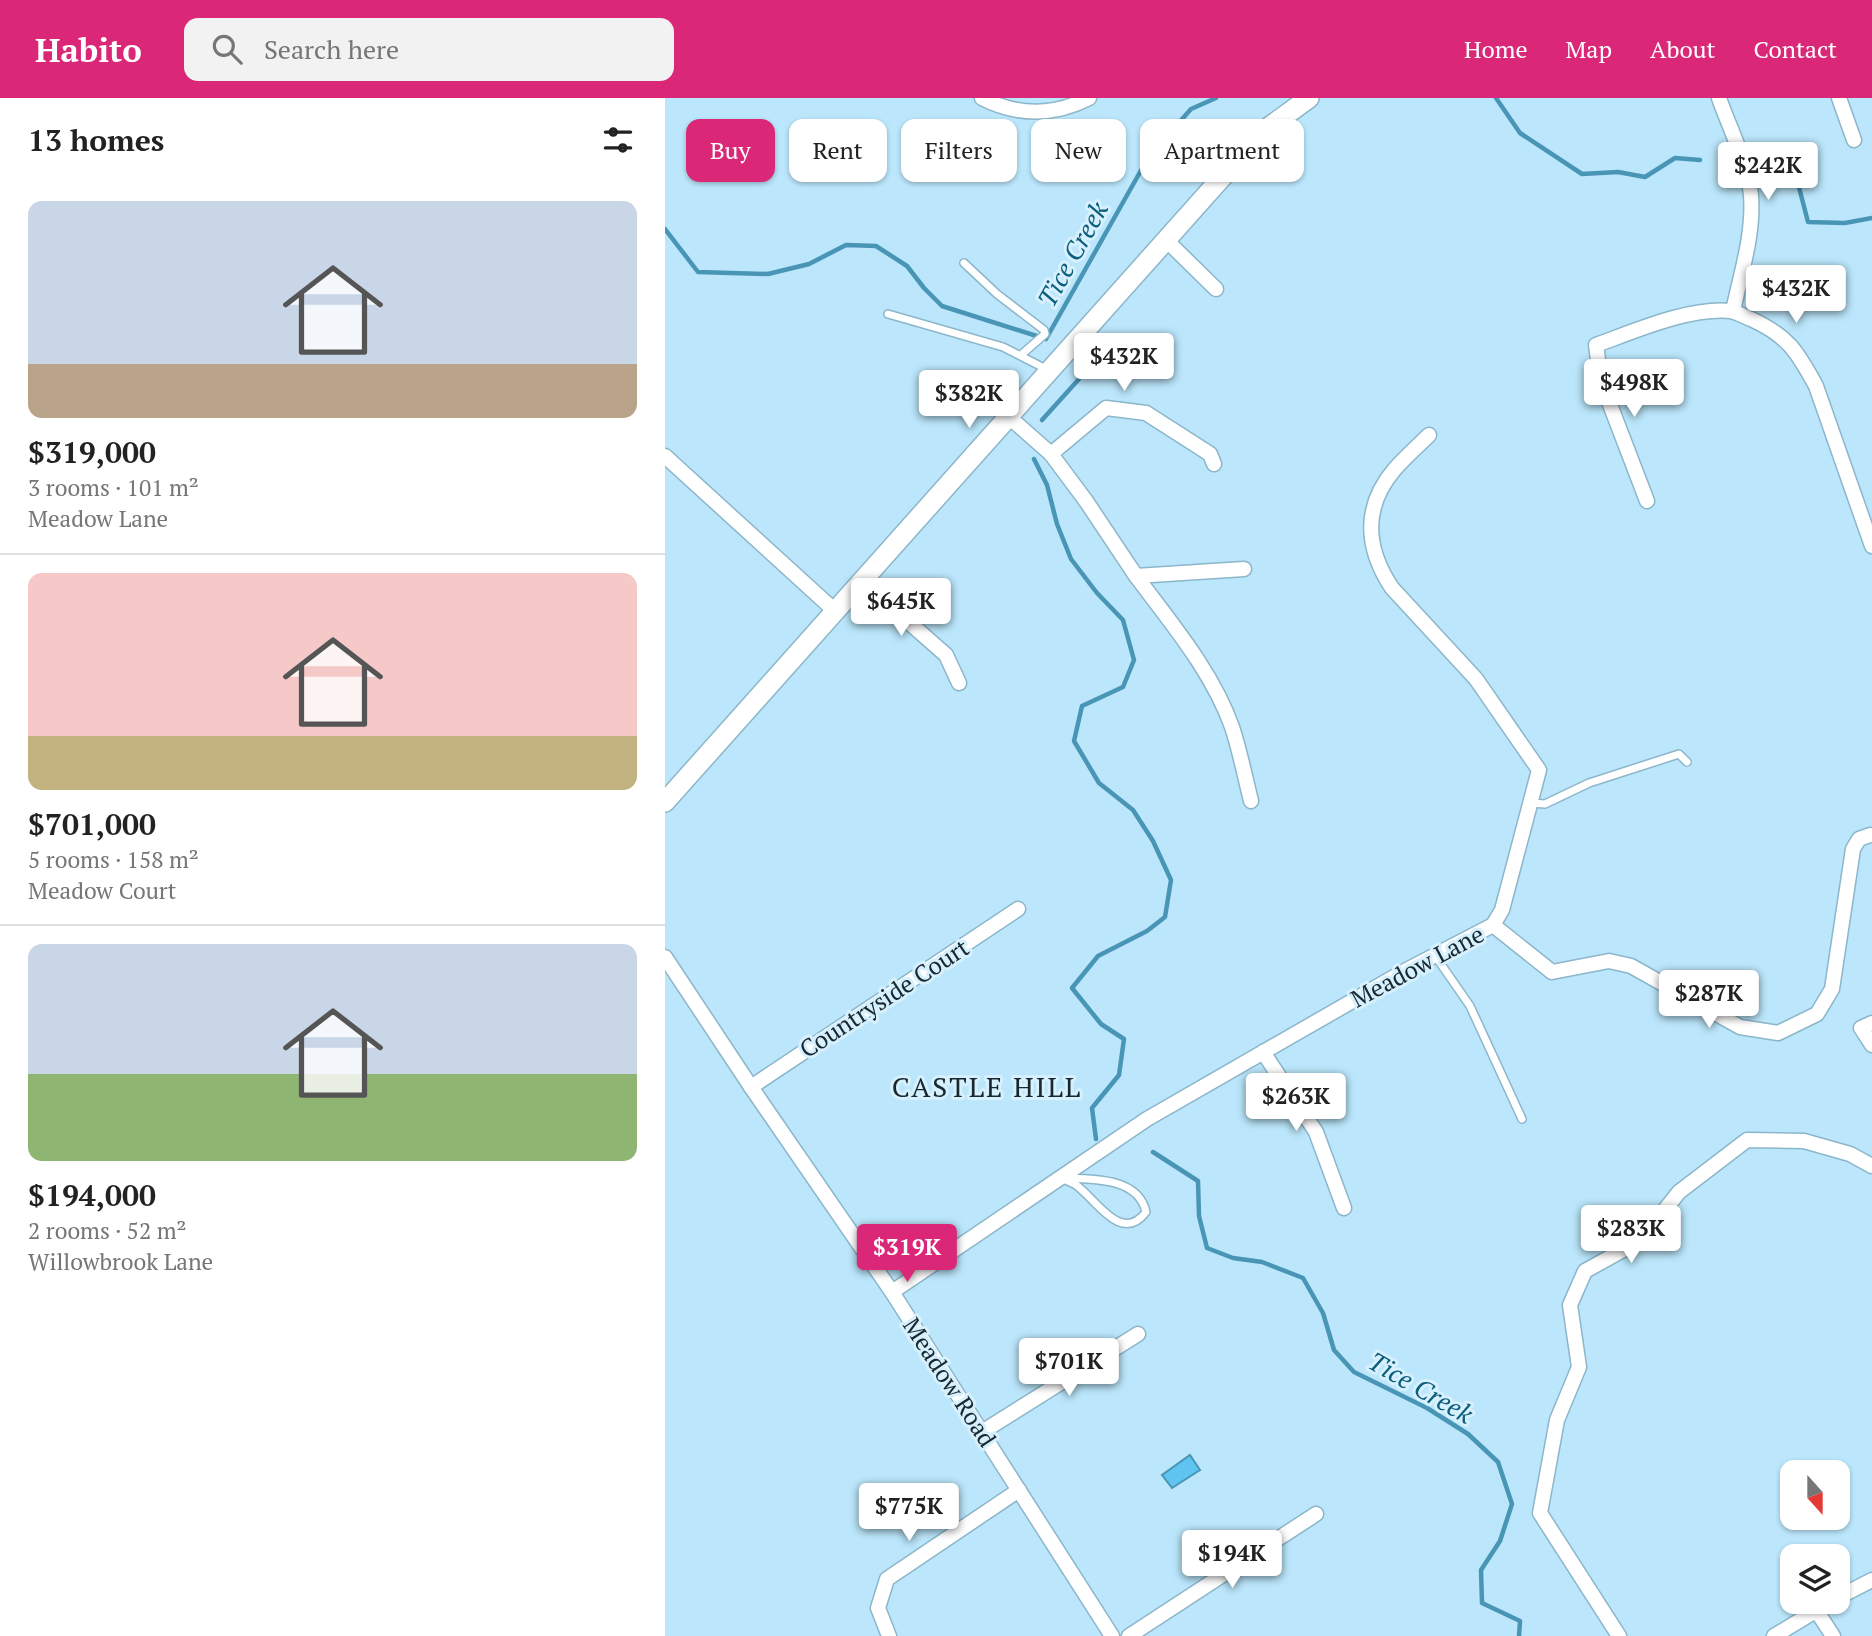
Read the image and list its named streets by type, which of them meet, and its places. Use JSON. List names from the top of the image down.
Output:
{
  "streets": {
    "street": ["Meadow Lane", "Countryside Court", "Meadow Road"]
  },
  "crossings": [
    ["Meadow Lane", "Meadow Road"],
    ["Countryside Court", "Meadow Road"]
  ],
  "districts": ["CASTLE HILL"],
  "water": ["Tice Creek"],
  "north": "bottom",
  "page": {
    "header": "Habito",
    "search": "Search here",
    "nav": [
      "Home",
      "Map",
      "About",
      "Contact"
    ],
    "heading": "13 homes",
    "chip": [
      "Buy",
      "Rent",
      "Filters",
      "New",
      "Apartment"
    ],
    "price": [
      "$242K",
      "$432K",
      "$432K",
      "$498K",
      "$382K",
      "$645K",
      "$287K",
      "$263K",
      "$283K",
      "$319K",
      "$701K",
      "$775K",
      "$194K"
    ],
    "list": [
      {
        "name": "$319,000",
        "note": "3 rooms · 101 m² · Meadow Lane"
      },
      {
        "name": "$701,000",
        "note": "5 rooms · 158 m² · Meadow Court"
      },
      {
        "name": "$194,000",
        "note": "2 rooms · 52 m² · Willowbrook Lane"
      }
    ]
  }
}
